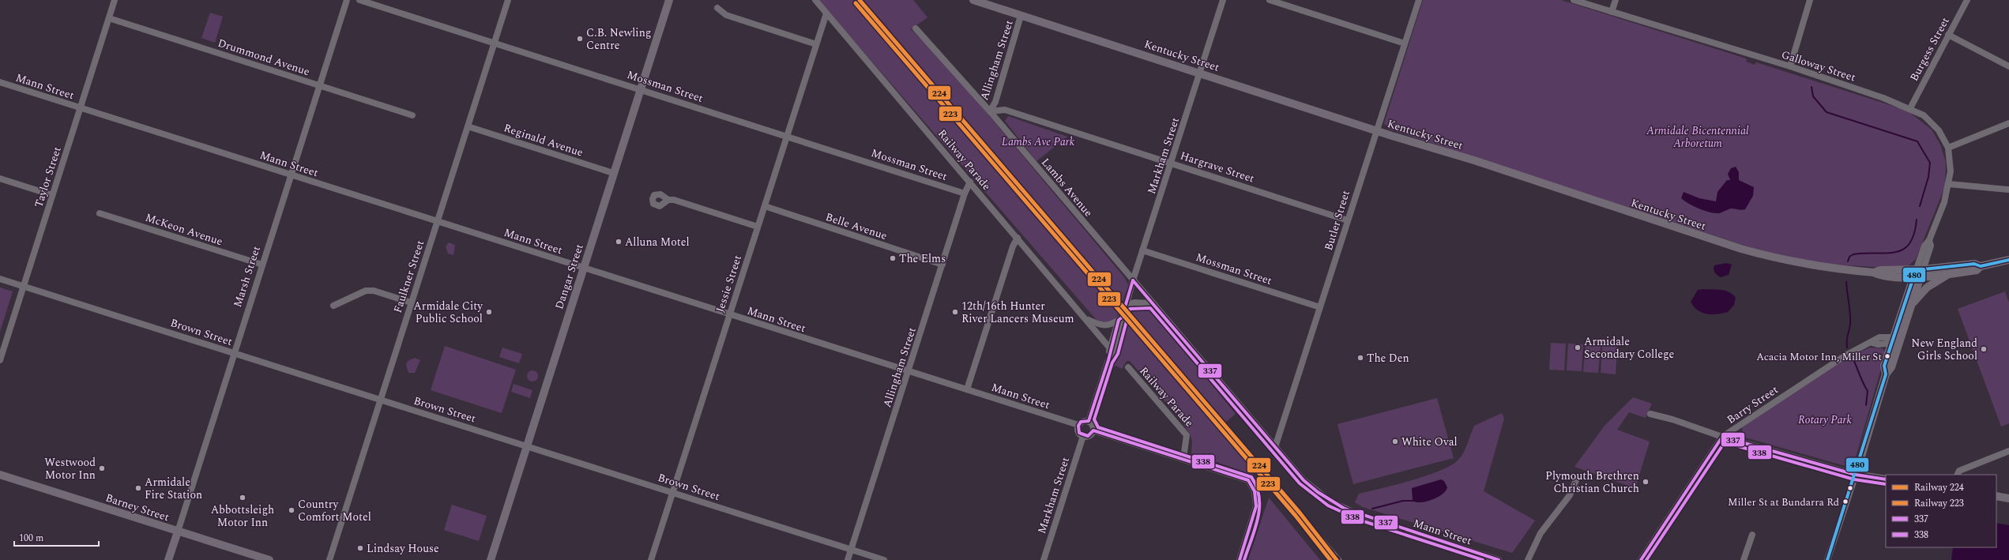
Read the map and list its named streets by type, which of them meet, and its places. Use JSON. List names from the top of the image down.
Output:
{
  "streets": {
    "main road": [
      "Kentucky Street",
      "Marsh Street",
      "Dangar Street",
      "Barney Street"
    ],
    "street": [
      "Burgess Street",
      "Drummond Avenue",
      "Allingham Street",
      "Galloway Street",
      "Mann Street",
      "Mossman Street",
      "Reginald Avenue",
      "Markham Street",
      "Railway Parade",
      "Hargrave Street",
      "Taylor Street",
      "Lambs Avenue",
      "Butler Street",
      "Belle Avenue",
      "McKeon Avenue",
      "Faulkner Street",
      "Jessie Street",
      "Brown Street",
      "Barry Street"
    ]
  },
  "crossings": [
    ["Burgess Street", "Galloway Street"],
    ["Kentucky Street", "Allingham Street"],
    ["Kentucky Street", "Galloway Street"],
    ["Kentucky Street", "Markham Street"],
    ["Kentucky Street", "Butler Street"],
    ["Drummond Avenue", "Taylor Street"],
    ["Drummond Avenue", "Marsh Street"],
    ["Allingham Street", "Mann Street"],
    ["Allingham Street", "Mossman Street"],
    ["Allingham Street", "Railway Parade"],
    ["Allingham Street", "Hargrave Street"],
    ["Allingham Street", "Lambs Avenue"],
    ["Allingham Street", "Belle Avenue"],
    ["Allingham Street", "Brown Street"],
    ["Mann Street", "Markham Street"],
    ["Mann Street", "Taylor Street"],
    ["Mann Street", "Lambs Avenue"],
    ["Mann Street", "Butler Street"],
    ["Mann Street", "Marsh Street"],
    ["Mann Street", "Faulkner Street"],
    ["Mann Street", "Dangar Street"],
    ["Mann Street", "Jessie Street"],
    ["Mossman Street", "Markham Street"],
    ["Mossman Street", "Butler Street"],
    ["Mossman Street", "Faulkner Street"],
    ["Mossman Street", "Dangar Street"],
    ["Mossman Street", "Jessie Street"],
    ["Reginald Avenue", "Faulkner Street"],
    ["Reginald Avenue", "Dangar Street"],
    ["Markham Street", "Railway Parade"],
    ["Markham Street", "Hargrave Street"],
    ["Markham Street", "Lambs Avenue"],
    ["Railway Parade", "Jessie Street"],
    ["Hargrave Street", "Lambs Avenue"],
    ["Hargrave Street", "Butler Street"],
    ["Taylor Street", "Brown Street"],
    ["Lambs Avenue", "Butler Street"],
    ["Belle Avenue", "Jessie Street"],
    ["McKeon Avenue", "Marsh Street"],
    ["Marsh Street", "Brown Street"],
    ["Marsh Street", "Barney Street"],
    ["Faulkner Street", "Brown Street"],
    ["Dangar Street", "Brown Street"],
    ["Jessie Street", "Brown Street"]
  ],
  "parks": ["Armidale Bicentennial Arboretum", "Lambs Ave Park", "Rotary Park"],
  "places": [
    "C.B. Newling Centre",
    "Alluna Motel",
    "The Elms",
    "Armidale City Public School",
    "12th/16th Hunter River Lancers Museum",
    "Armidale Secondary College",
    "New England Girls School",
    "Acacia Motor Inn, Miller St",
    "The Den",
    "White Oval",
    "Westwood Motor Inn",
    "Plymouth Brethren Christian Church",
    "Armidale Fire Station",
    "Abbottsleigh Motor Inn",
    "Miller St at Bundarra Rd",
    "Country Comfort Motel",
    "Lindsay House"
  ],
  "lines": [
    "rail line 224",
    "rail line 223",
    "transit line 480",
    "transit line 337",
    "transit line 338"
  ],
  "legend": [
    "Railway 224",
    "Railway 223",
    "337",
    "338"
  ],
  "scale_bar": "100 m"
}
